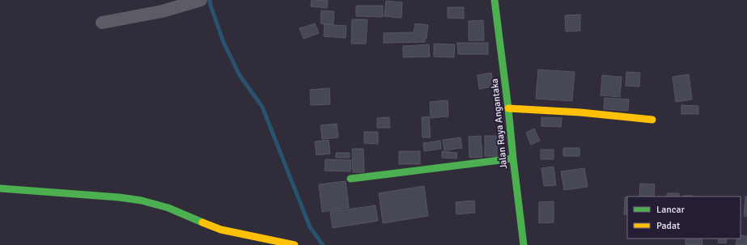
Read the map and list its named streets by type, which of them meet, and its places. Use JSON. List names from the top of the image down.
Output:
{
  "streets": {
    "street": ["Jalan Raya Angantaka"]
  },
  "legend": ["Lancar", "Padat"]
}
